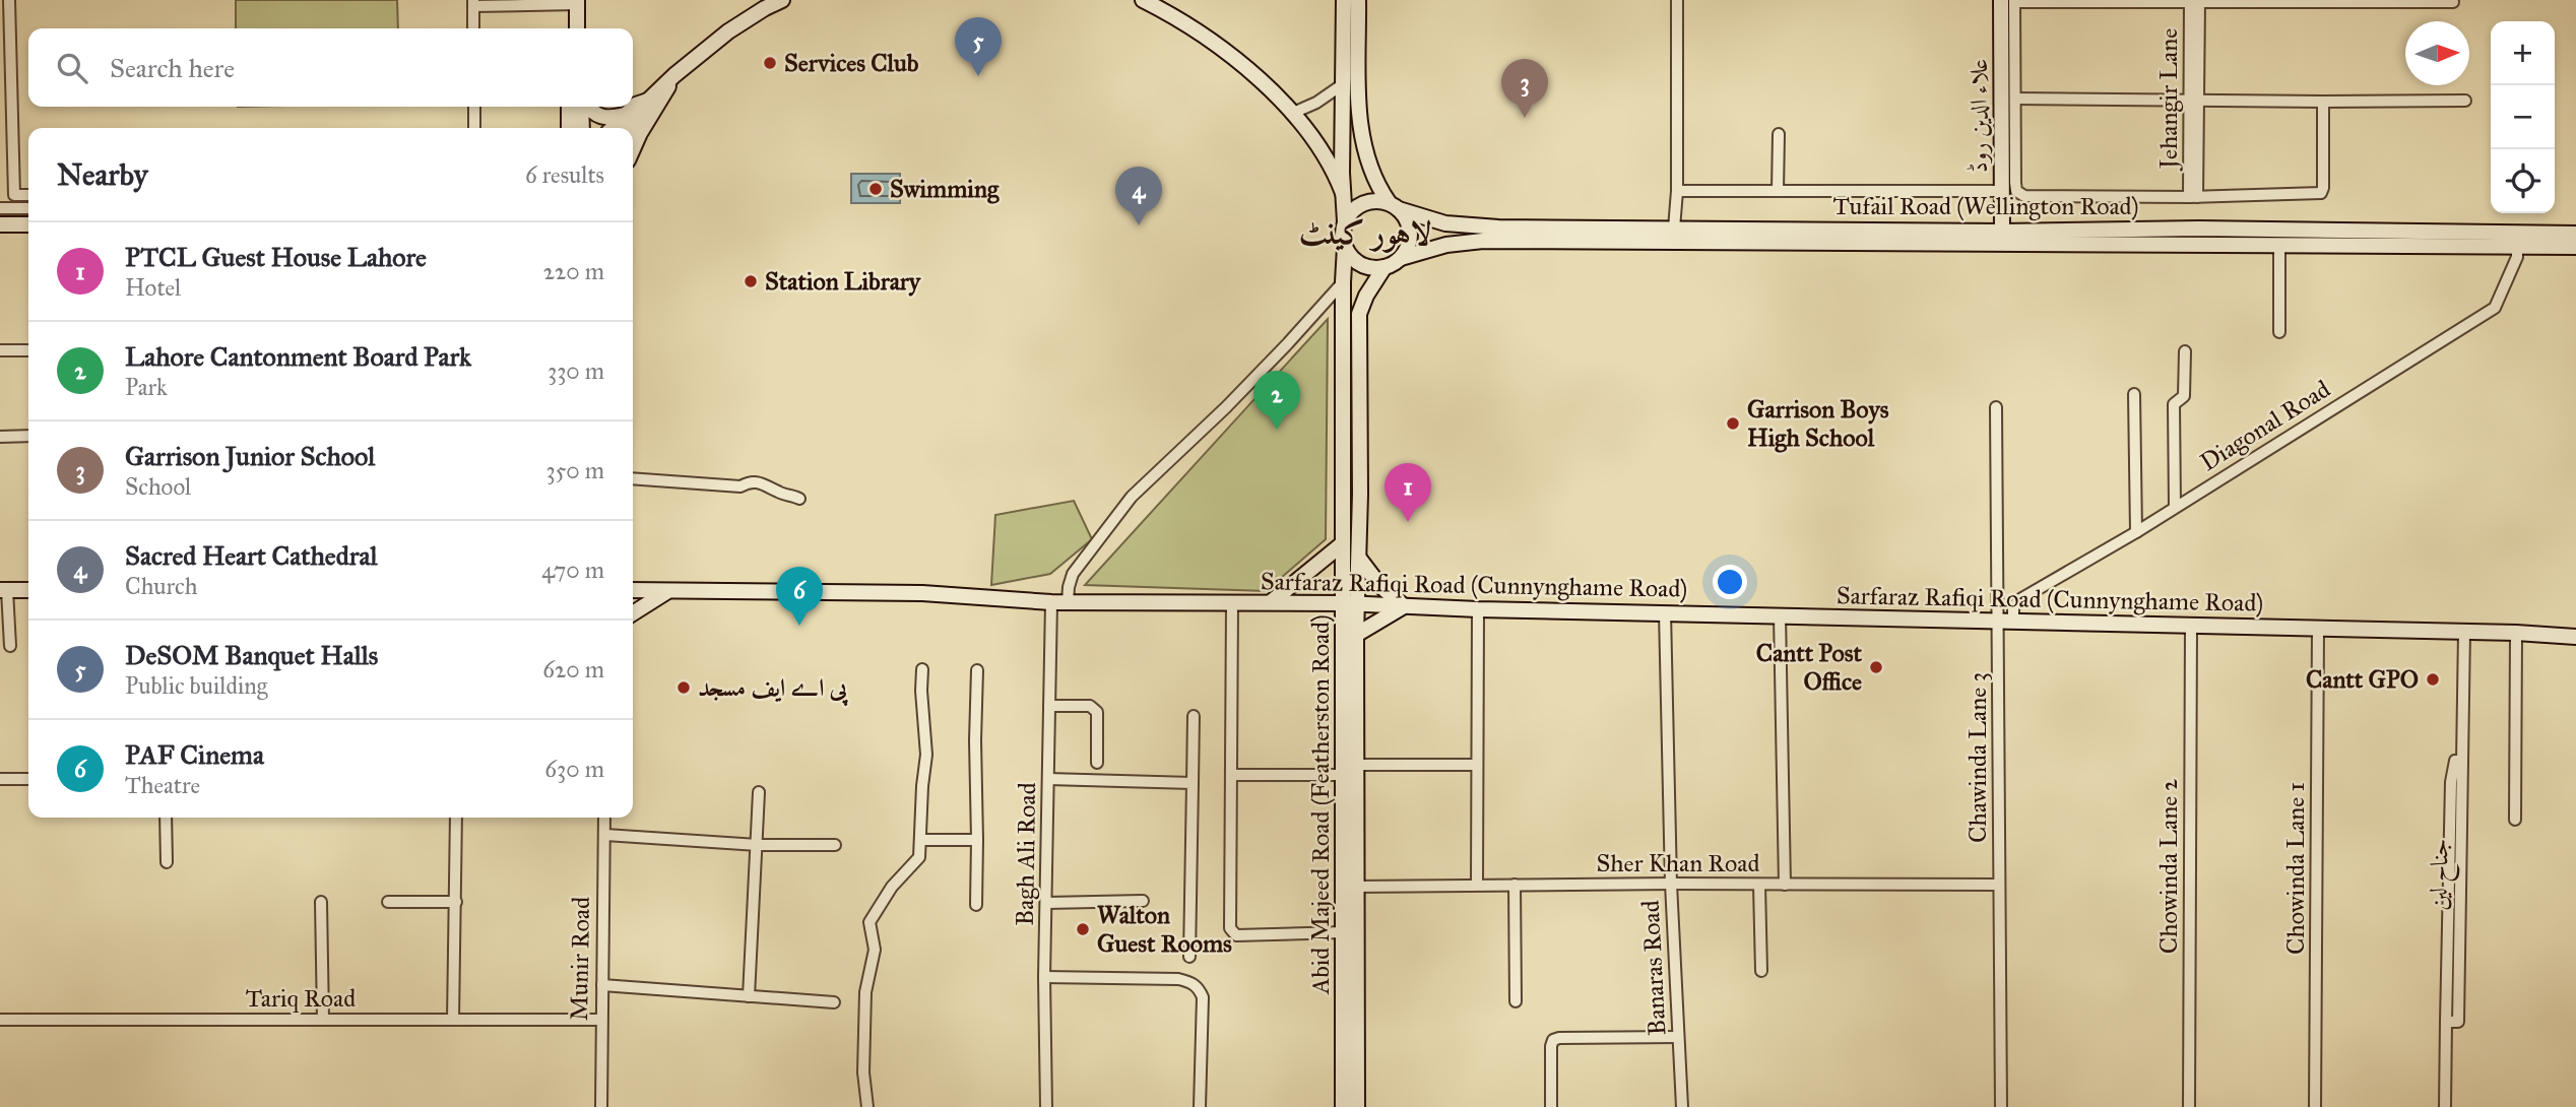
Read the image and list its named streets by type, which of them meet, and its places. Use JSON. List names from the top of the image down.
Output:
{
  "streets": {
    "street": [
      "Jehangir Lane",
      "علاء الدین روڈ",
      "Tufail Road (Wellington Road)",
      "Diagonal Road",
      "Sarfaraz Rafiqi Road (Cunnynghame Road)",
      "Chawinda Lane 3",
      "Abid Majeed Road (Featherston Road)",
      "Bagh Ali Road",
      "Sher Khan Road",
      "Chowinda Lane 2",
      "Chowinda Lane 1",
      "جناح لین",
      "Munir Road",
      "Banaras Road",
      "Tariq Road"
    ]
  },
  "crossings": [
    ["علاء الدین روڈ", "Tufail Road (Wellington Road)"],
    ["Tufail Road (Wellington Road)", "Diagonal Road"],
    ["Tufail Road (Wellington Road)", "Abid Majeed Road (Featherston Road)"],
    ["Diagonal Road", "Sarfaraz Rafiqi Road (Cunnynghame Road)"],
    ["Diagonal Road", "Chawinda Lane 3"],
    ["Sarfaraz Rafiqi Road (Cunnynghame Road)", "Chawinda Lane 3"],
    ["Sarfaraz Rafiqi Road (Cunnynghame Road)", "Abid Majeed Road (Featherston Road)"],
    ["Sarfaraz Rafiqi Road (Cunnynghame Road)", "Bagh Ali Road"],
    ["Sarfaraz Rafiqi Road (Cunnynghame Road)", "Chowinda Lane 2"],
    ["Sarfaraz Rafiqi Road (Cunnynghame Road)", "Chowinda Lane 1"],
    ["Sarfaraz Rafiqi Road (Cunnynghame Road)", "جناح لین"],
    ["Sarfaraz Rafiqi Road (Cunnynghame Road)", "Banaras Road"],
    ["Chawinda Lane 3", "Sher Khan Road"],
    ["Abid Majeed Road (Featherston Road)", "Sher Khan Road"],
    ["Sher Khan Road", "Banaras Road"],
    ["Munir Road", "Tariq Road"]
  ],
  "districts": ["لاہور کینٹ"],
  "places": [
    "Services Club",
    "Swimming",
    "Station Library",
    "Garrison Boys High School",
    "Cantt Post Office",
    "Cantt GPO",
    "پی اے ایف مسجد",
    "Walton Guest Rooms"
  ],
  "north": "right",
  "page": {
    "pins": [
      "5",
      "3",
      "4",
      "2",
      "1",
      "6"
    ],
    "map_buttons": ["+", "−"],
    "search": "Search here",
    "heading": ["Nearby", "6 results"],
    "list": [
      {
        "mark": "1",
        "name": "PTCL Guest House Lahore",
        "note": "Hotel",
        "value": "220 m"
      },
      {
        "mark": "2",
        "name": "Lahore Cantonment Board Park",
        "note": "Park",
        "value": "330 m"
      },
      {
        "mark": "3",
        "name": "Garrison Junior School",
        "note": "School",
        "value": "350 m"
      },
      {
        "mark": "4",
        "name": "Sacred Heart Cathedral",
        "note": "Church",
        "value": "470 m"
      },
      {
        "mark": "5",
        "name": "DeSOM Banquet Halls",
        "note": "Public building",
        "value": "620 m"
      },
      {
        "mark": "6",
        "name": "PAF Cinema",
        "note": "Theatre",
        "value": "630 m"
      }
    ]
  }
}
